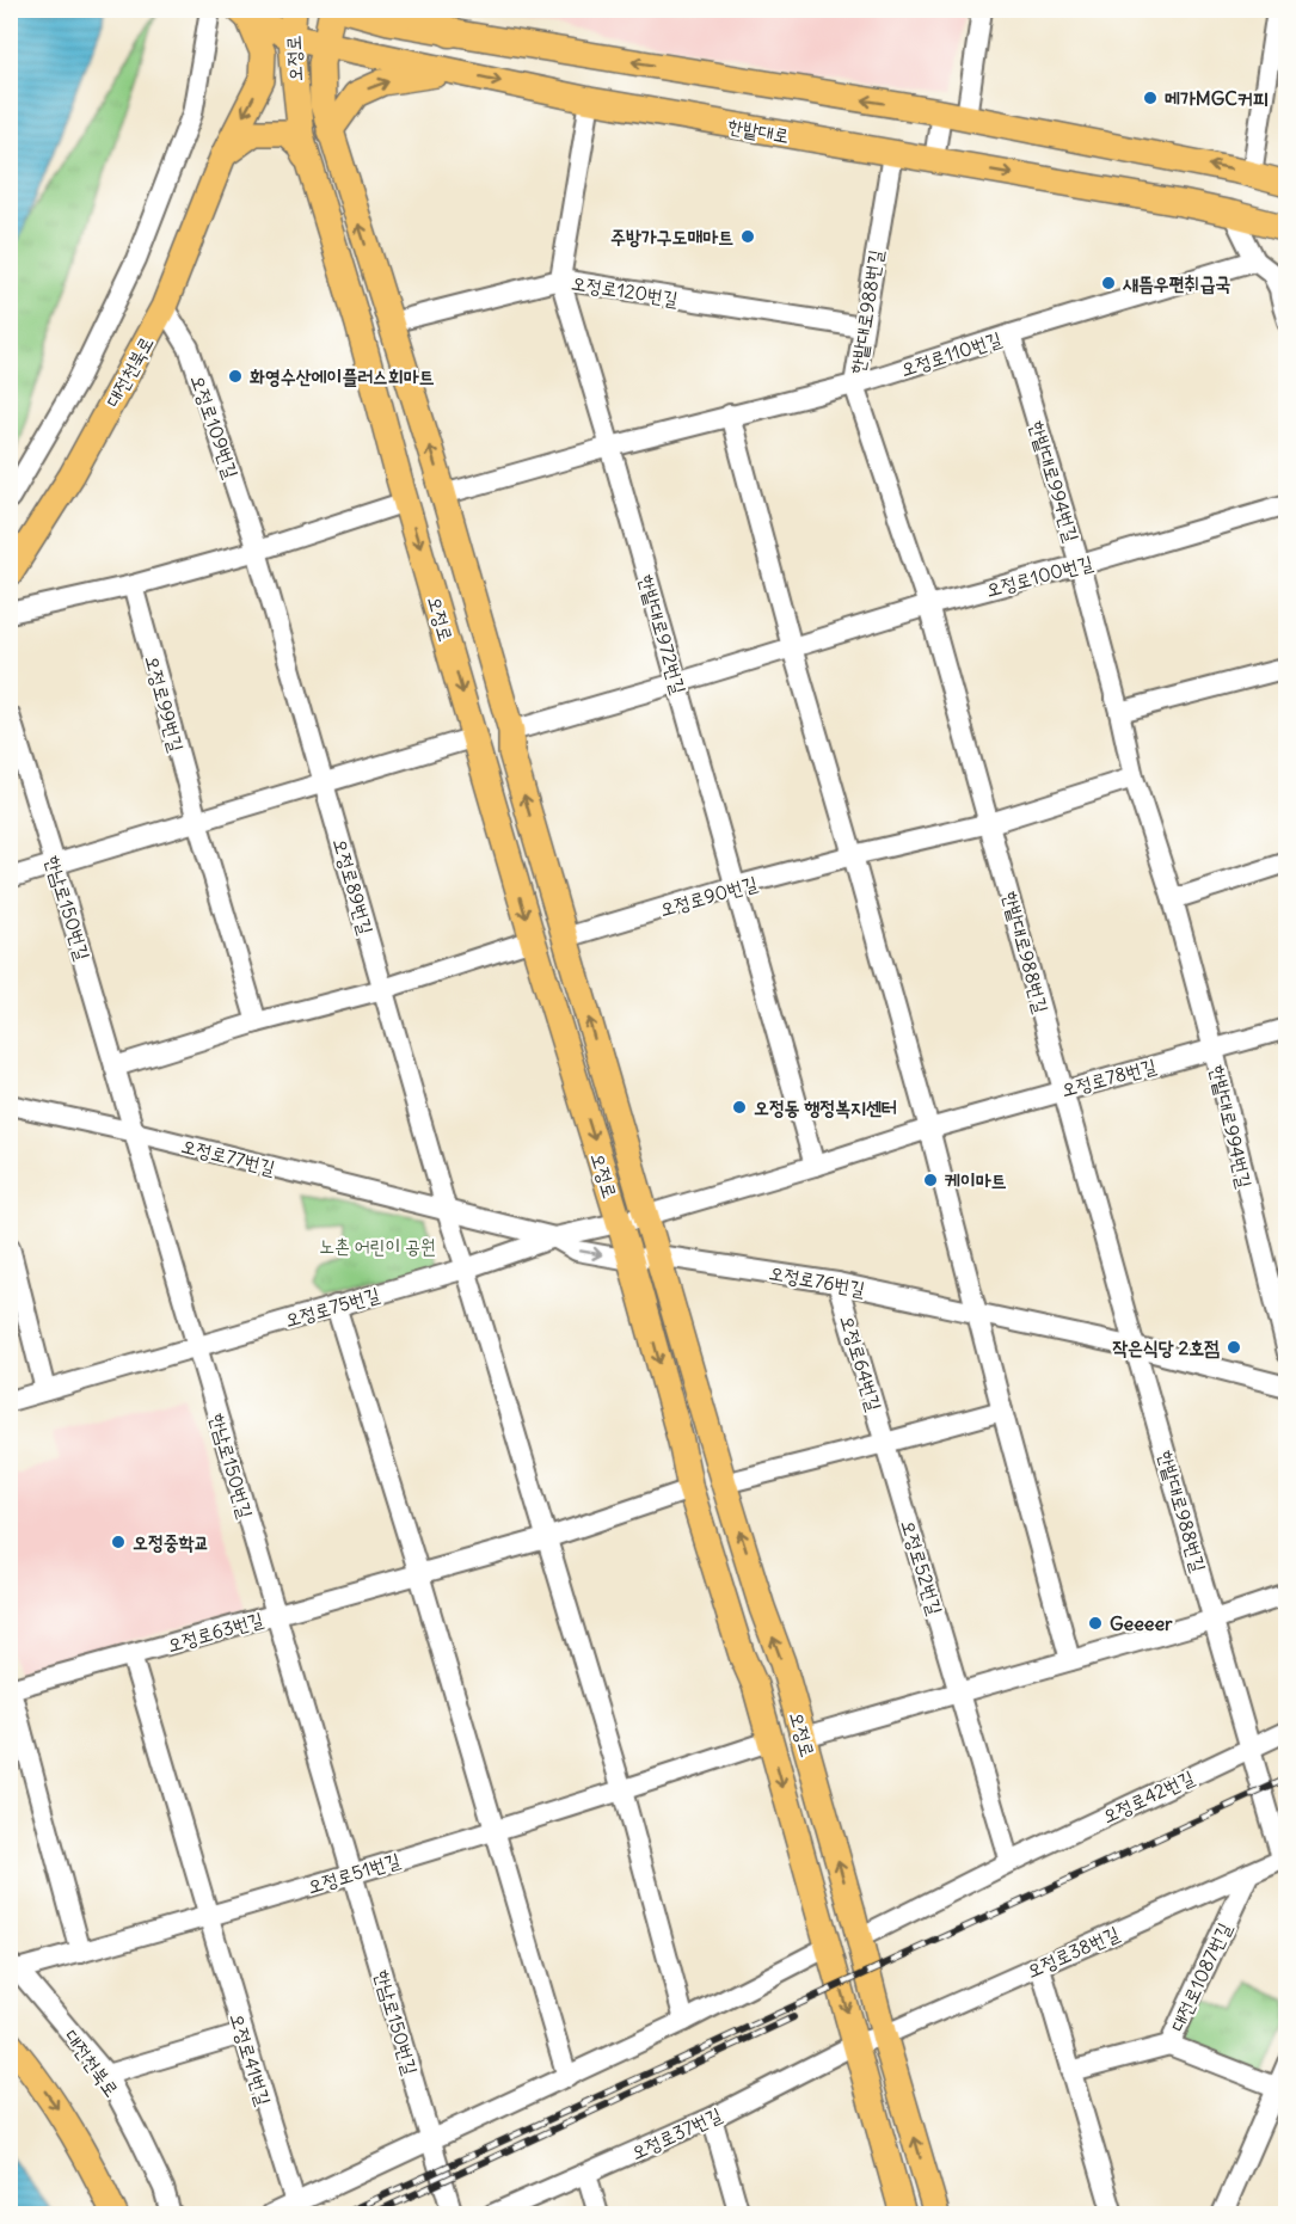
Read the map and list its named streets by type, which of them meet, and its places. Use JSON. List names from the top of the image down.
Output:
{
  "streets": {
    "main road": ["오정로", "한밭대로", "대전천북로"],
    "street": [
      "오정로120번길",
      "한밭대로988번길",
      "오정로110번길",
      "오정로109번길",
      "한밭대로994번길",
      "오정로100번길",
      "한밭대로972번길",
      "오정로99번길",
      "오정로89번길",
      "오정로90번길",
      "한남로150번길",
      "오정로78번길",
      "오정로77번길",
      "오정로76번길",
      "오정로75번길",
      "오정로64번길",
      "오정로52번길",
      "오정로63번길",
      "오정로42번길",
      "오정로51번길",
      "오정로38번길",
      "대전로1087번길",
      "오정로41번길",
      "오정로37번길"
    ]
  },
  "crossings": [
    ["오정로", "한밭대로"],
    ["오정로", "오정로120번길"],
    ["오정로", "오정로110번길"],
    ["오정로", "오정로100번길"],
    ["오정로", "오정로90번길"],
    ["오정로", "오정로78번길"],
    ["오정로", "오정로77번길"],
    ["오정로", "오정로76번길"],
    ["오정로", "오정로75번길"],
    ["오정로", "오정로63번길"],
    ["오정로", "오정로42번길"],
    ["오정로", "오정로51번길"],
    ["오정로", "오정로38번길"],
    ["오정로", "오정로37번길"],
    ["한밭대로", "한밭대로988번길"],
    ["한밭대로", "대전천북로"],
    ["한밭대로", "한밭대로972번길"],
    ["오정로120번길", "한밭대로988번길"],
    ["오정로120번길", "한밭대로972번길"],
    ["한밭대로988번길", "오정로110번길"],
    ["한밭대로988번길", "오정로100번길"],
    ["한밭대로988번길", "오정로90번길"],
    ["한밭대로988번길", "오정로78번길"],
    ["한밭대로988번길", "오정로76번길"],
    ["한밭대로988번길", "오정로42번길"],
    ["한밭대로988번길", "오정로38번길"],
    ["오정로110번길", "한밭대로994번길"],
    ["오정로110번길", "한밭대로972번길"],
    ["대전천북로", "오정로109번길"],
    ["대전천북로", "오정로51번길"],
    ["한밭대로994번길", "오정로100번길"],
    ["한밭대로994번길", "오정로90번길"],
    ["한밭대로994번길", "오정로78번길"],
    ["오정로100번길", "한밭대로972번길"],
    ["한밭대로972번길", "오정로90번길"],
    ["한밭대로972번길", "오정로78번길"],
    ["한남로150번길", "오정로77번길"],
    ["한남로150번길", "오정로75번길"],
    ["한남로150번길", "오정로63번길"],
    ["한남로150번길", "오정로51번길"],
    ["오정로77번길", "오정로76번길"],
    ["오정로77번길", "오정로75번길"],
    ["오정로76번길", "오정로64번길"],
    ["오정로64번길", "오정로52번길"],
    ["오정로51번길", "오정로41번길"],
    ["오정로38번길", "대전로1087번길"],
    ["오정로38번길", "오정로37번길"]
  ],
  "parks": ["노촌 어린이 공원"],
  "places": [
    "메가MGC커피",
    "주방가구도매마트",
    "새뜸우편취급국",
    "화영수산에이플러스회마트",
    "오정동 행정복지센터",
    "케이마트",
    "작은식당 2호점",
    "오정중학교",
    "Geeeer"
  ]
}
